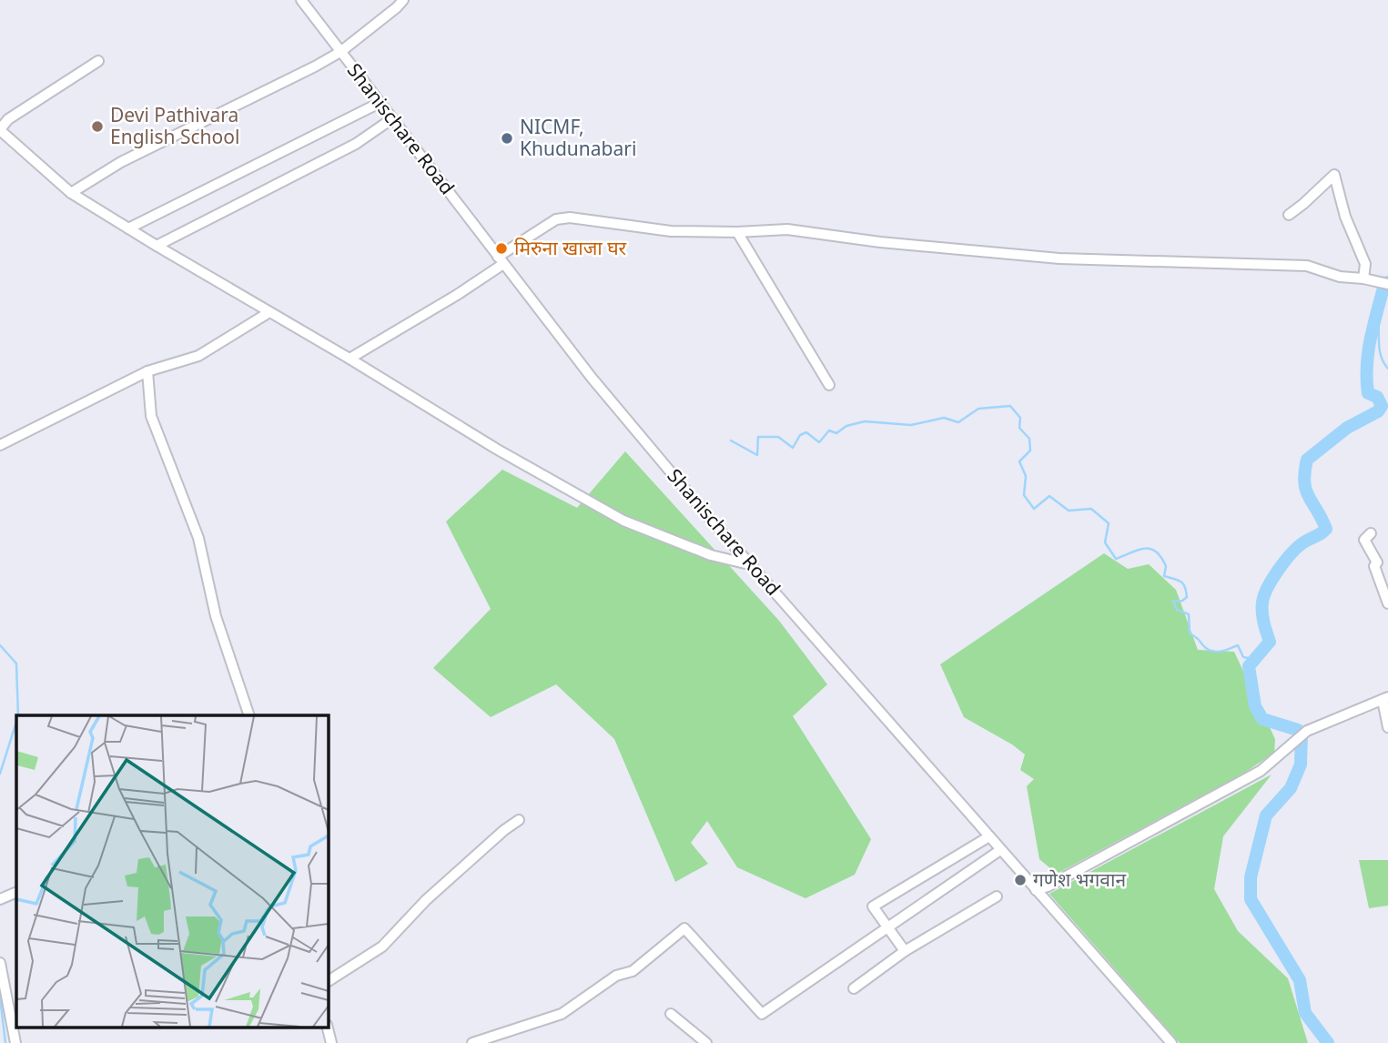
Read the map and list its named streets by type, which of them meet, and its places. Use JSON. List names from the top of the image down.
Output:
{
  "streets": {
    "street": ["Shanischare Road"]
  },
  "places": [
    "Devi Pathivara English School",
    "NICMF, Khudunabari",
    "मिरुना खाजा घर",
    "गणेश भगवान"
  ]
}
